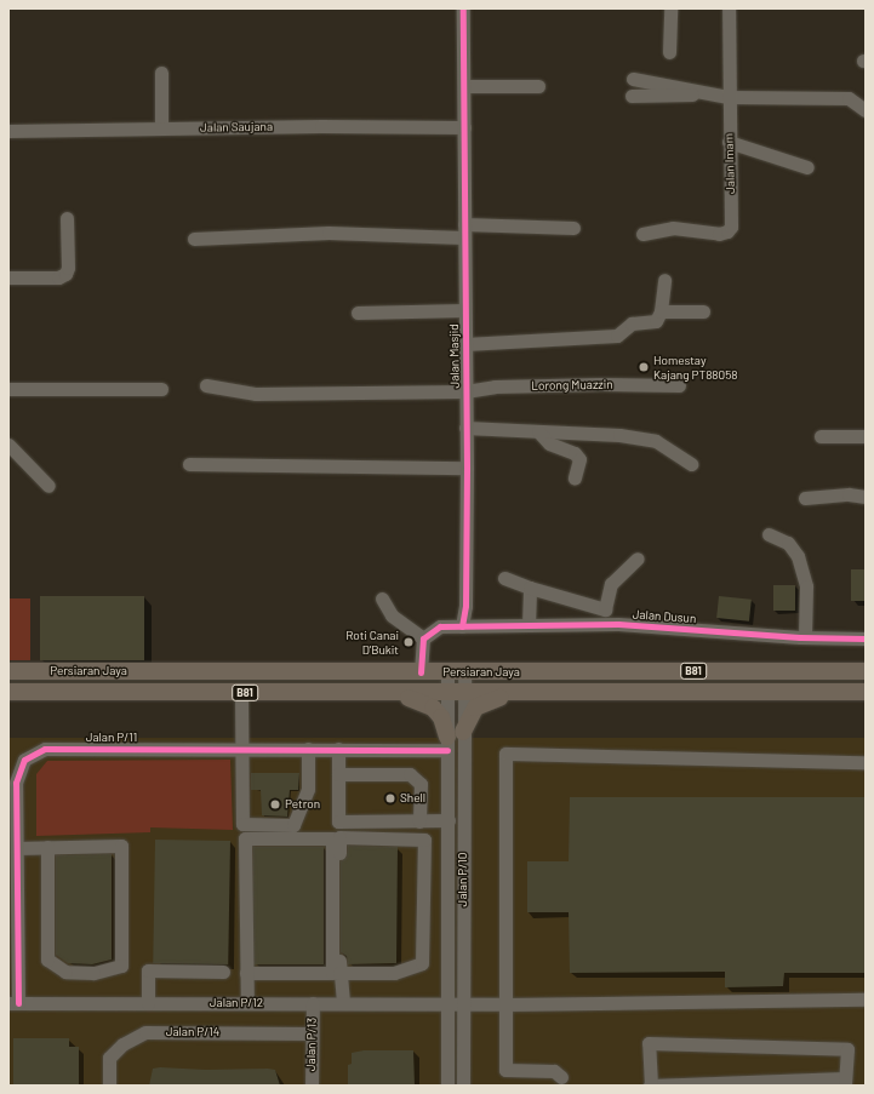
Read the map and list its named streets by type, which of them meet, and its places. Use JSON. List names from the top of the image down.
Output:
{
  "streets": {
    "main road": ["Persiaran Jaya", "B81"],
    "street": [
      "Jalan Saujana",
      "Jalan Imam",
      "Jalan Masjid",
      "Lorong Muazzin",
      "Jalan Dusun",
      "Jalan P/11",
      "Jalan P/10",
      "Jalan P/12",
      "Jalan P/14",
      "Jalan P/13"
    ]
  },
  "crossings": [
    ["Jalan Saujana", "Jalan Masjid"],
    ["Jalan Masjid", "Lorong Muazzin"],
    ["Jalan Masjid", "Jalan Dusun"],
    ["Persiaran Jaya", "Jalan P/10"],
    ["Jalan P/11", "Jalan P/10"],
    ["Jalan P/11", "Jalan P/12"],
    ["Jalan P/10", "Jalan P/12"],
    ["Jalan P/12", "Jalan P/13"],
    ["Jalan P/14", "Jalan P/13"]
  ],
  "places": [
    "Homestay Kajang PT88058",
    "Roti Canai D'Bukit",
    "Shell",
    "Petron"
  ]
}
